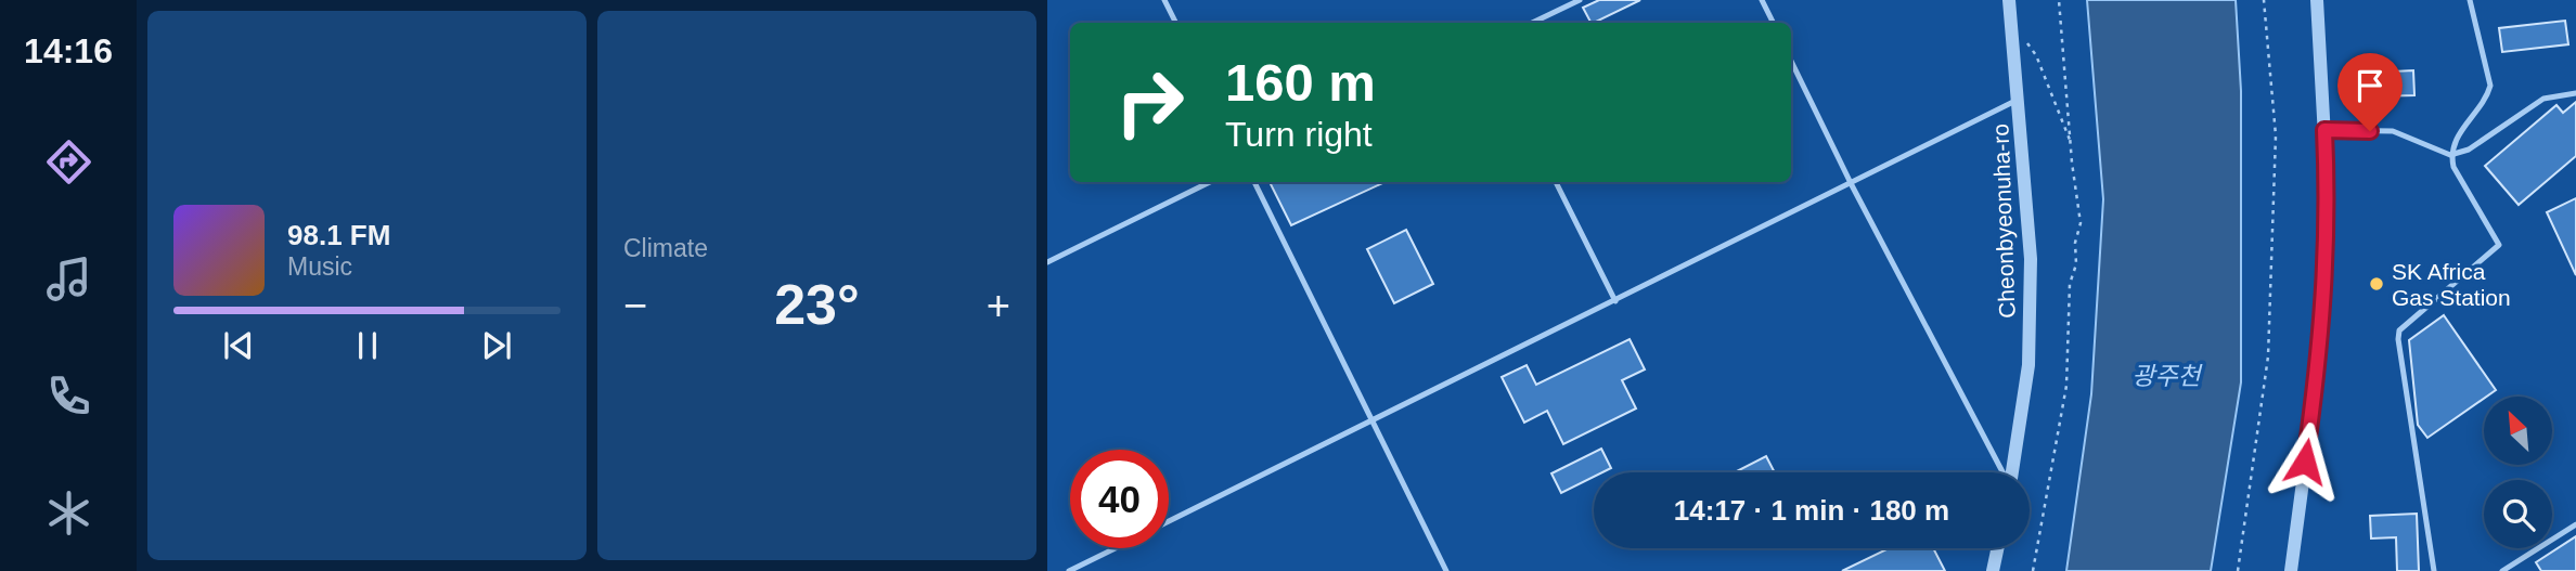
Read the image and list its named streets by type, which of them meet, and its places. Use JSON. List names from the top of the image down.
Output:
{
  "streets": {
    "street": ["Cheonbyeonuha-ro"]
  },
  "water": ["광주천"],
  "places": ["SK Africa Gas Station"],
  "north": "top left",
  "page": {
    "tabs": "14:16",
    "tile": "Climate",
    "turn": ["160 m", "Turn right"],
    "song": ["98.1 FM", "Music"],
    "heat": ["−", "23°", "+"],
    "limit": "40",
    "trip": "14:17 · 1 min · 180 m"
  }
}
